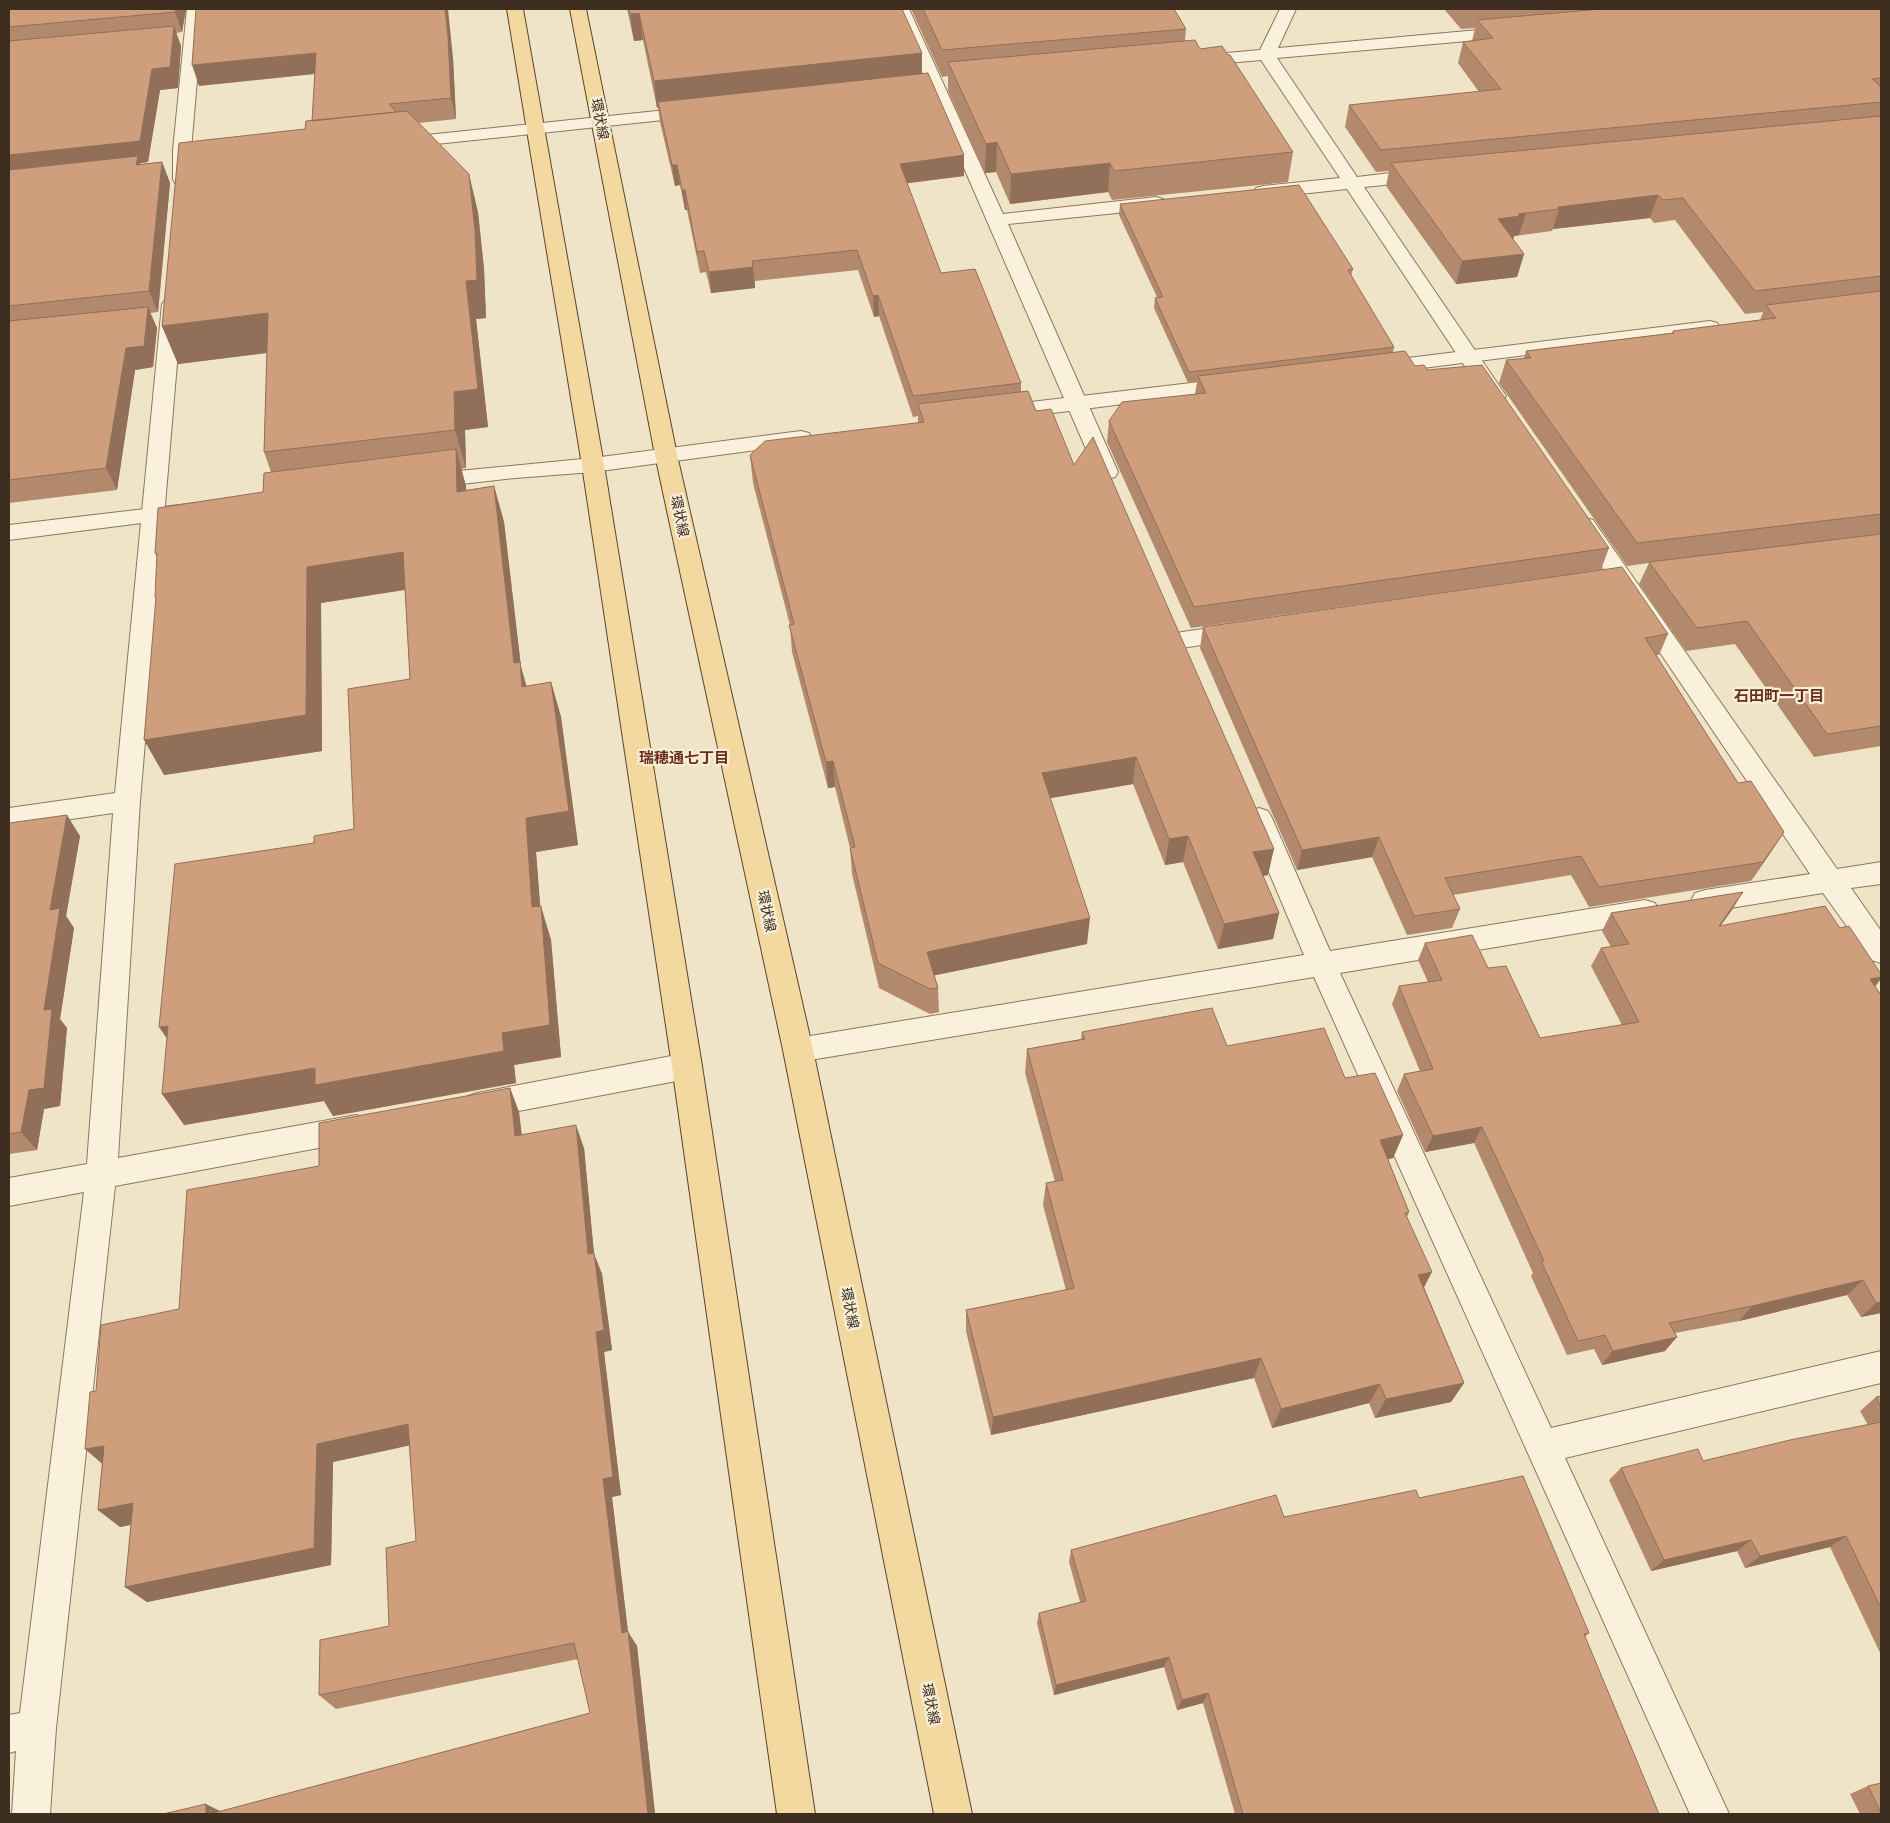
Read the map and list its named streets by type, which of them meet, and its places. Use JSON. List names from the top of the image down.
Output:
{
  "streets": {
    "main road": ["環状線"]
  },
  "districts": ["石田町一丁目", "瑞穂通七丁目"]
}
